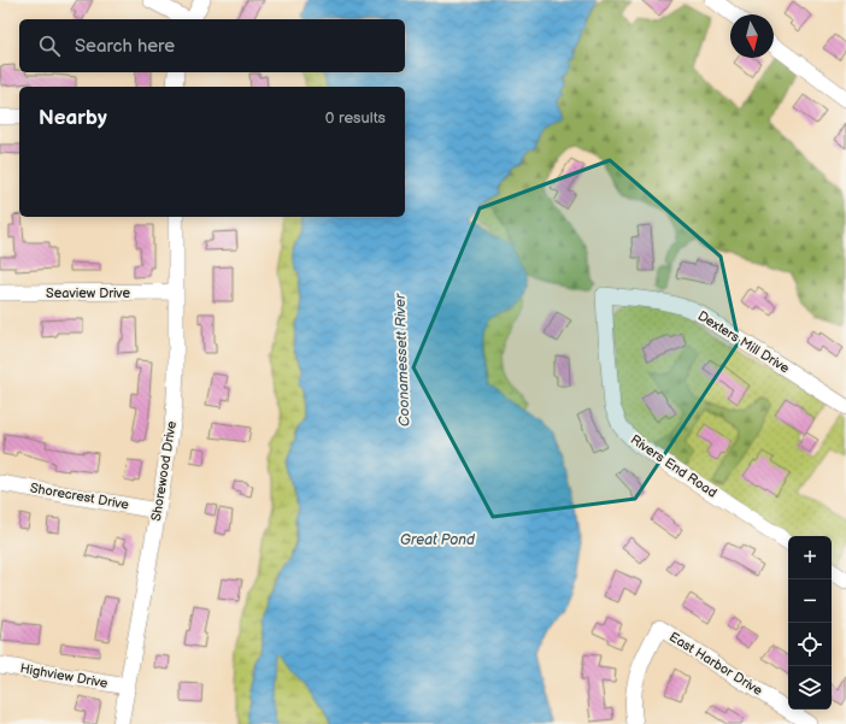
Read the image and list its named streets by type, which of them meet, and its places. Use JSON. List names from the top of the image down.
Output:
{
  "streets": {
    "street": [
      "Seaview Drive",
      "Dexters Mill Drive",
      "Rivers End Road",
      "Shorewood Drive",
      "Shorecrest Drive",
      "East Harbor Drive",
      "Highview Drive"
    ]
  },
  "crossings": [
    ["Seaview Drive", "Shorewood Drive"],
    ["Dexters Mill Drive", "Rivers End Road"],
    ["Shorewood Drive", "Shorecrest Drive"],
    ["Shorewood Drive", "Highview Drive"]
  ],
  "water": ["Coonamessett River", "Great Pond"],
  "north": "bottom",
  "page": {
    "search": "Search here",
    "heading": ["Nearby", "0 results"],
    "map_buttons": ["+", "−"]
  }
}
